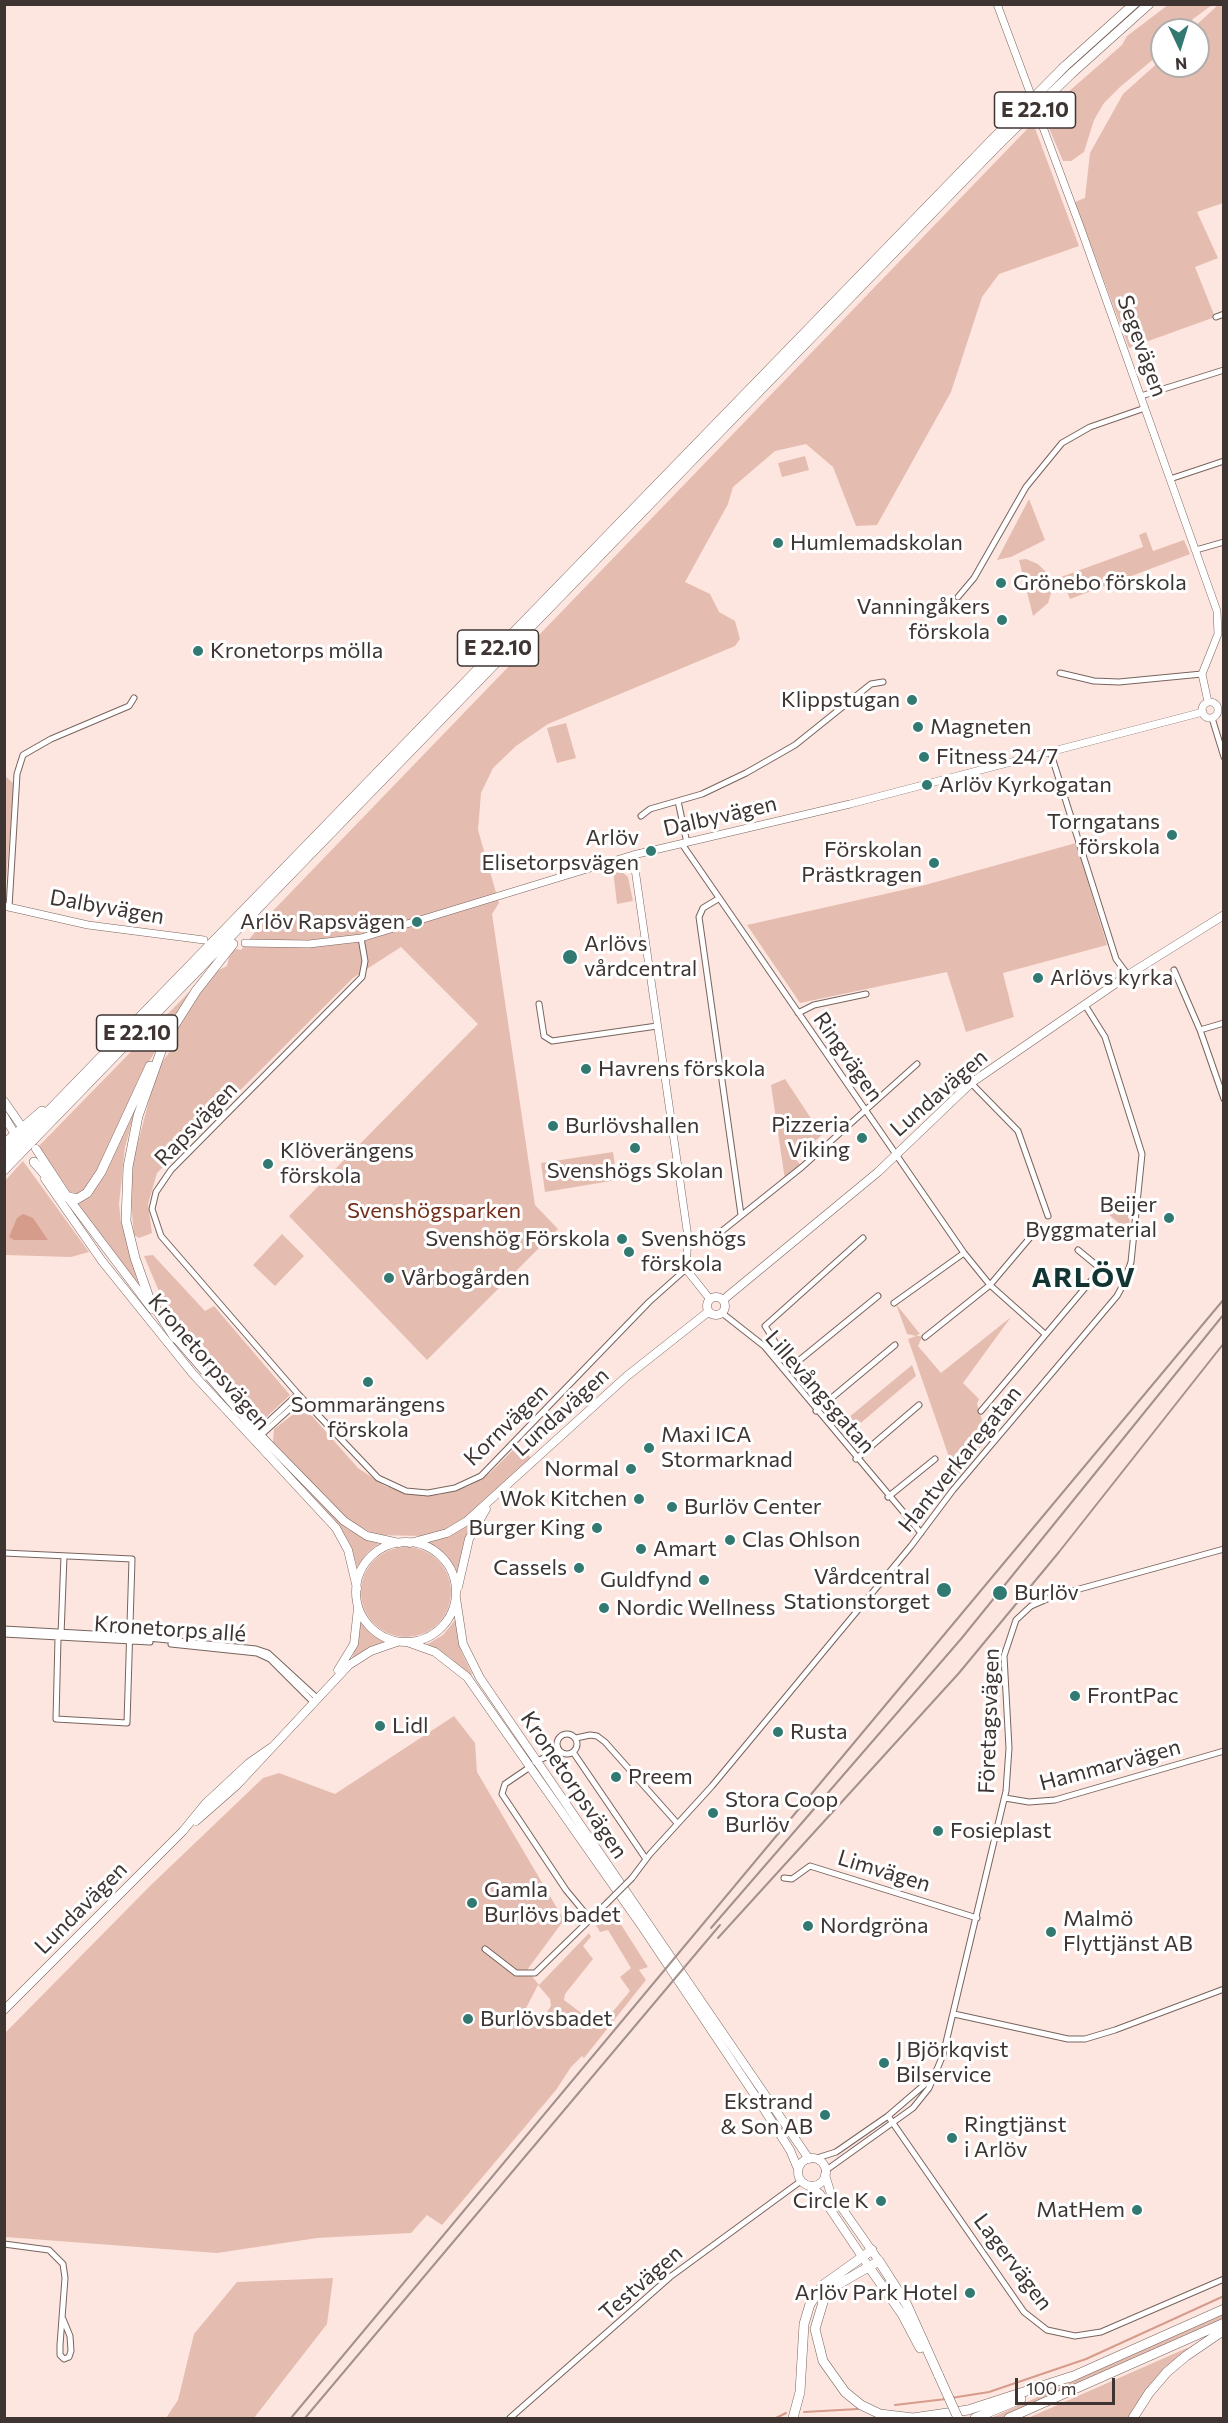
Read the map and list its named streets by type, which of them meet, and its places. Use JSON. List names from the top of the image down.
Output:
{
  "streets": {
    "highway": ["E 22.10"],
    "main road": ["Lundavägen", "Kronetorpsvägen"],
    "street": [
      "Segevägen",
      "Dalbyvägen",
      "Ringvägen",
      "Rapsvägen",
      "Lillevångsgatan",
      "Kornvägen",
      "Hantverkaregatan",
      "Kronetorps allé",
      "Företagsvägen",
      "Hammarvägen",
      "Limvägen",
      "Lagervägen",
      "Testvägen"
    ]
  },
  "crossings": [
    ["Dalbyvägen", "Ringvägen"],
    ["Dalbyvägen", "Rapsvägen"],
    ["Ringvägen", "Lundavägen"],
    ["Lundavägen", "Kronetorpsvägen"],
    ["Lundavägen", "Lillevångsgatan"],
    ["Lundavägen", "Hantverkaregatan"],
    ["Lundavägen", "Kronetorps allé"],
    ["Rapsvägen", "Kornvägen"],
    ["Kronetorpsvägen", "Företagsvägen"],
    ["Kronetorpsvägen", "Testvägen"],
    ["Lillevångsgatan", "Hantverkaregatan"],
    ["Företagsvägen", "Hammarvägen"],
    ["Företagsvägen", "Limvägen"],
    ["Företagsvägen", "Lagervägen"],
    ["Företagsvägen", "Testvägen"]
  ],
  "districts": ["ARLÖV"],
  "parks": ["Svenshögsparken"],
  "places": [
    "Humlemadskolan",
    "Grönebo förskola",
    "Vanningåkers förskola",
    "Kronetorps mölla",
    "Klippstugan",
    "Magneten",
    "Fitness 24/7",
    "Arlöv Kyrkogatan",
    "Torngatans förskola",
    "Arlöv Elisetorpsvägen",
    "Förskolan Prästkragen",
    "Arlöv Rapsvägen",
    "Arlövs vårdcentral",
    "Arlövs kyrka",
    "Havrens förskola",
    "Burlövshallen",
    "Pizzeria Viking",
    "Svenshögs Skolan",
    "Klöverängens förskola",
    "Beijer Byggmaterial",
    "Svenshög Förskola",
    "Svenshögs förskola",
    "Vårbogården",
    "Sommarängens förskola",
    "Maxi ICA Stormarknad",
    "Normal",
    "Wok Kitchen",
    "Burlöv Center",
    "Burger King",
    "Clas Ohlson",
    "Amart",
    "Cassels",
    "Guldfynd",
    "Vårdcentral Stationstorget",
    "Burlöv",
    "Nordic Wellness",
    "FrontPac",
    "Lidl",
    "Rusta",
    "Preem",
    "Stora Coop Burlöv",
    "Fosieplast",
    "Gamla Burlövs badet",
    "Nordgröna",
    "Malmö Flyttjänst AB",
    "Burlövsbadet",
    "J Björkqvist Bilservice",
    "Ekstrand & Son AB",
    "Ringtjänst i Arlöv",
    "Circle K",
    "MatHem",
    "Arlöv Park Hotel"
  ],
  "scale_bar": "100 m",
  "north": "bottom"
}
